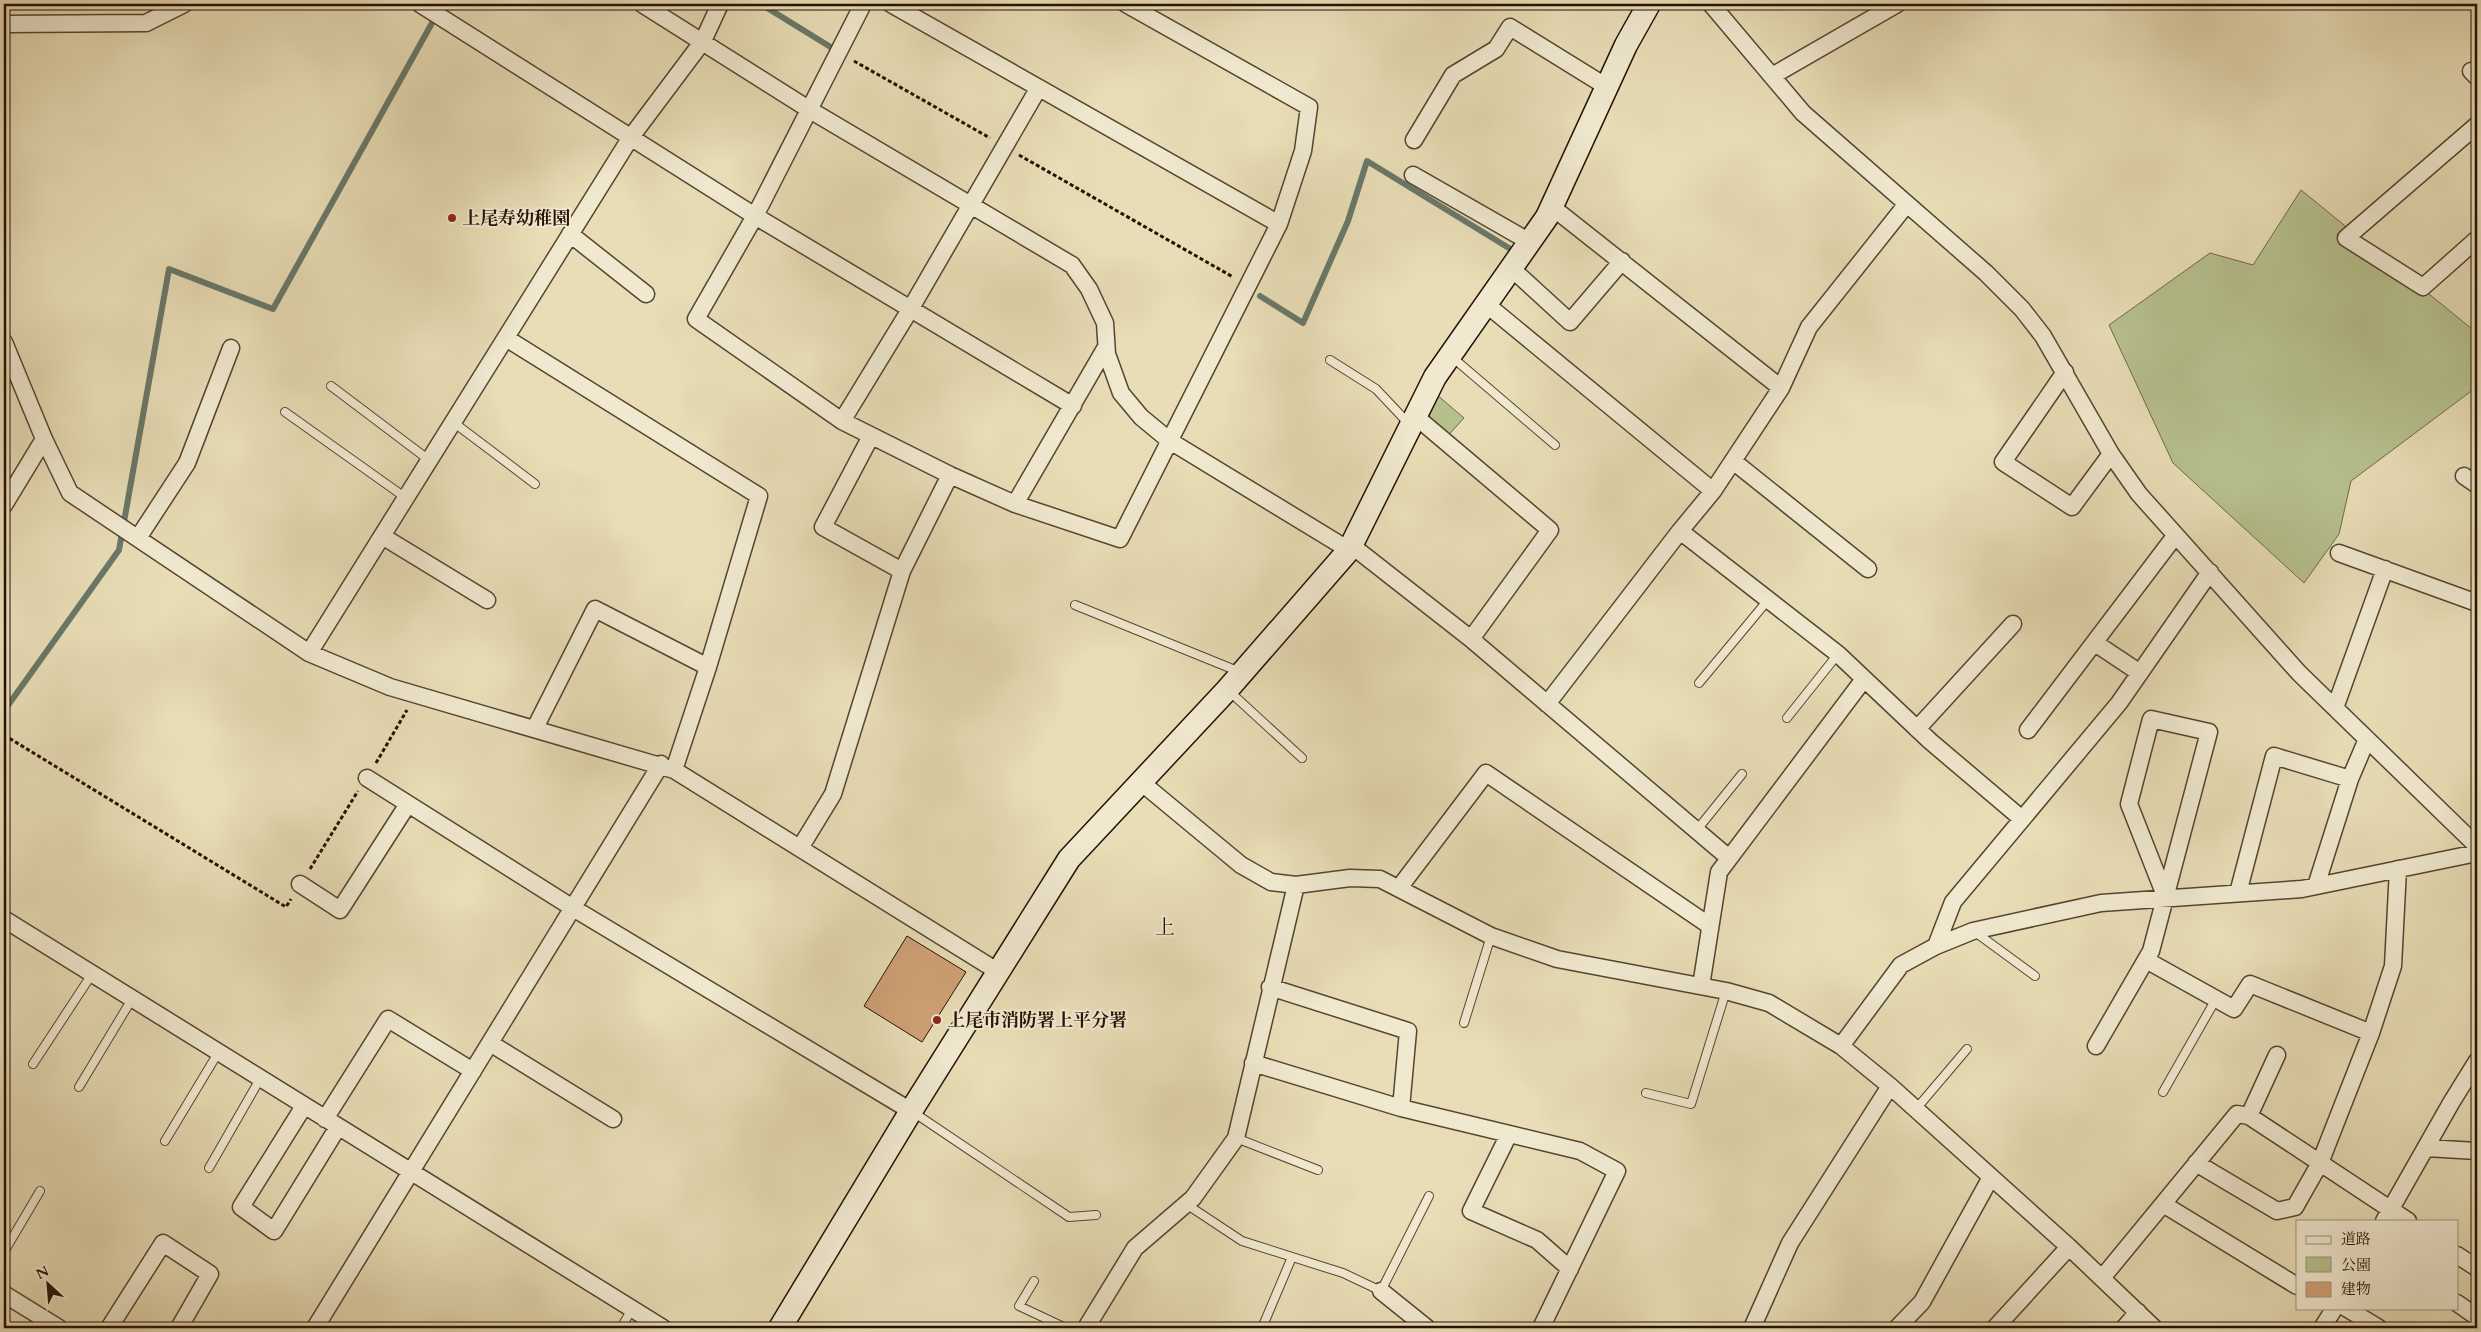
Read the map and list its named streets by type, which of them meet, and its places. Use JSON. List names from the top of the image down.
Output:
{
  "districts": ["上"],
  "places": ["上尾寿幼稚園", "上尾市消防署上平分署"],
  "legend": ["道路", "公園", "建物"],
  "north": "top left"
}
